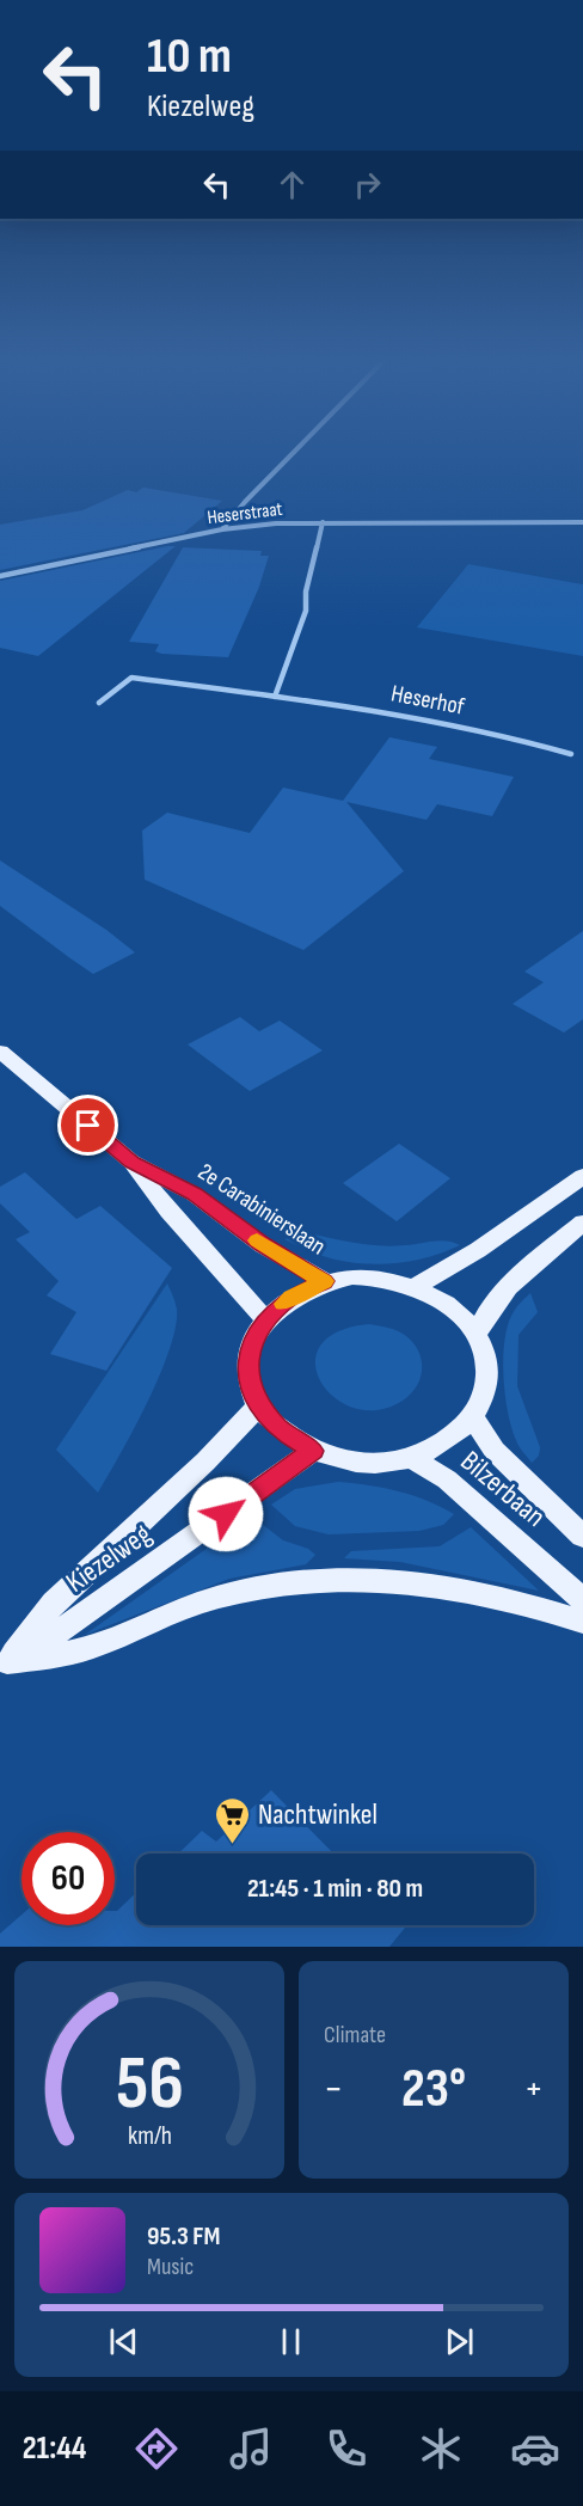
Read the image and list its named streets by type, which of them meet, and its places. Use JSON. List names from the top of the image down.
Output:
{
  "streets": {
    "main road": ["2e Carabinierslaan", "Bilzerbaan", "Kiezelweg"],
    "street": ["Heserstraat", "Heserhof"]
  },
  "crossings": [
    ["2e Carabinierslaan", "Bilzerbaan"],
    ["2e Carabinierslaan", "Kiezelweg"],
    ["Bilzerbaan", "Kiezelweg"]
  ],
  "places": {
    "supermarket": ["Nachtwinkel"]
  },
  "page": {
    "turn": ["10 m", "Kiezelweg"],
    "limit": "60",
    "trip": "21:45 · 1 min · 80 m",
    "tile": "Climate",
    "heat": ["−", "23°", "+"],
    "song": ["95.3 FM", "Music"],
    "tabs": "21:44",
    "gauge": ["56", "km/h"]
  }
}
